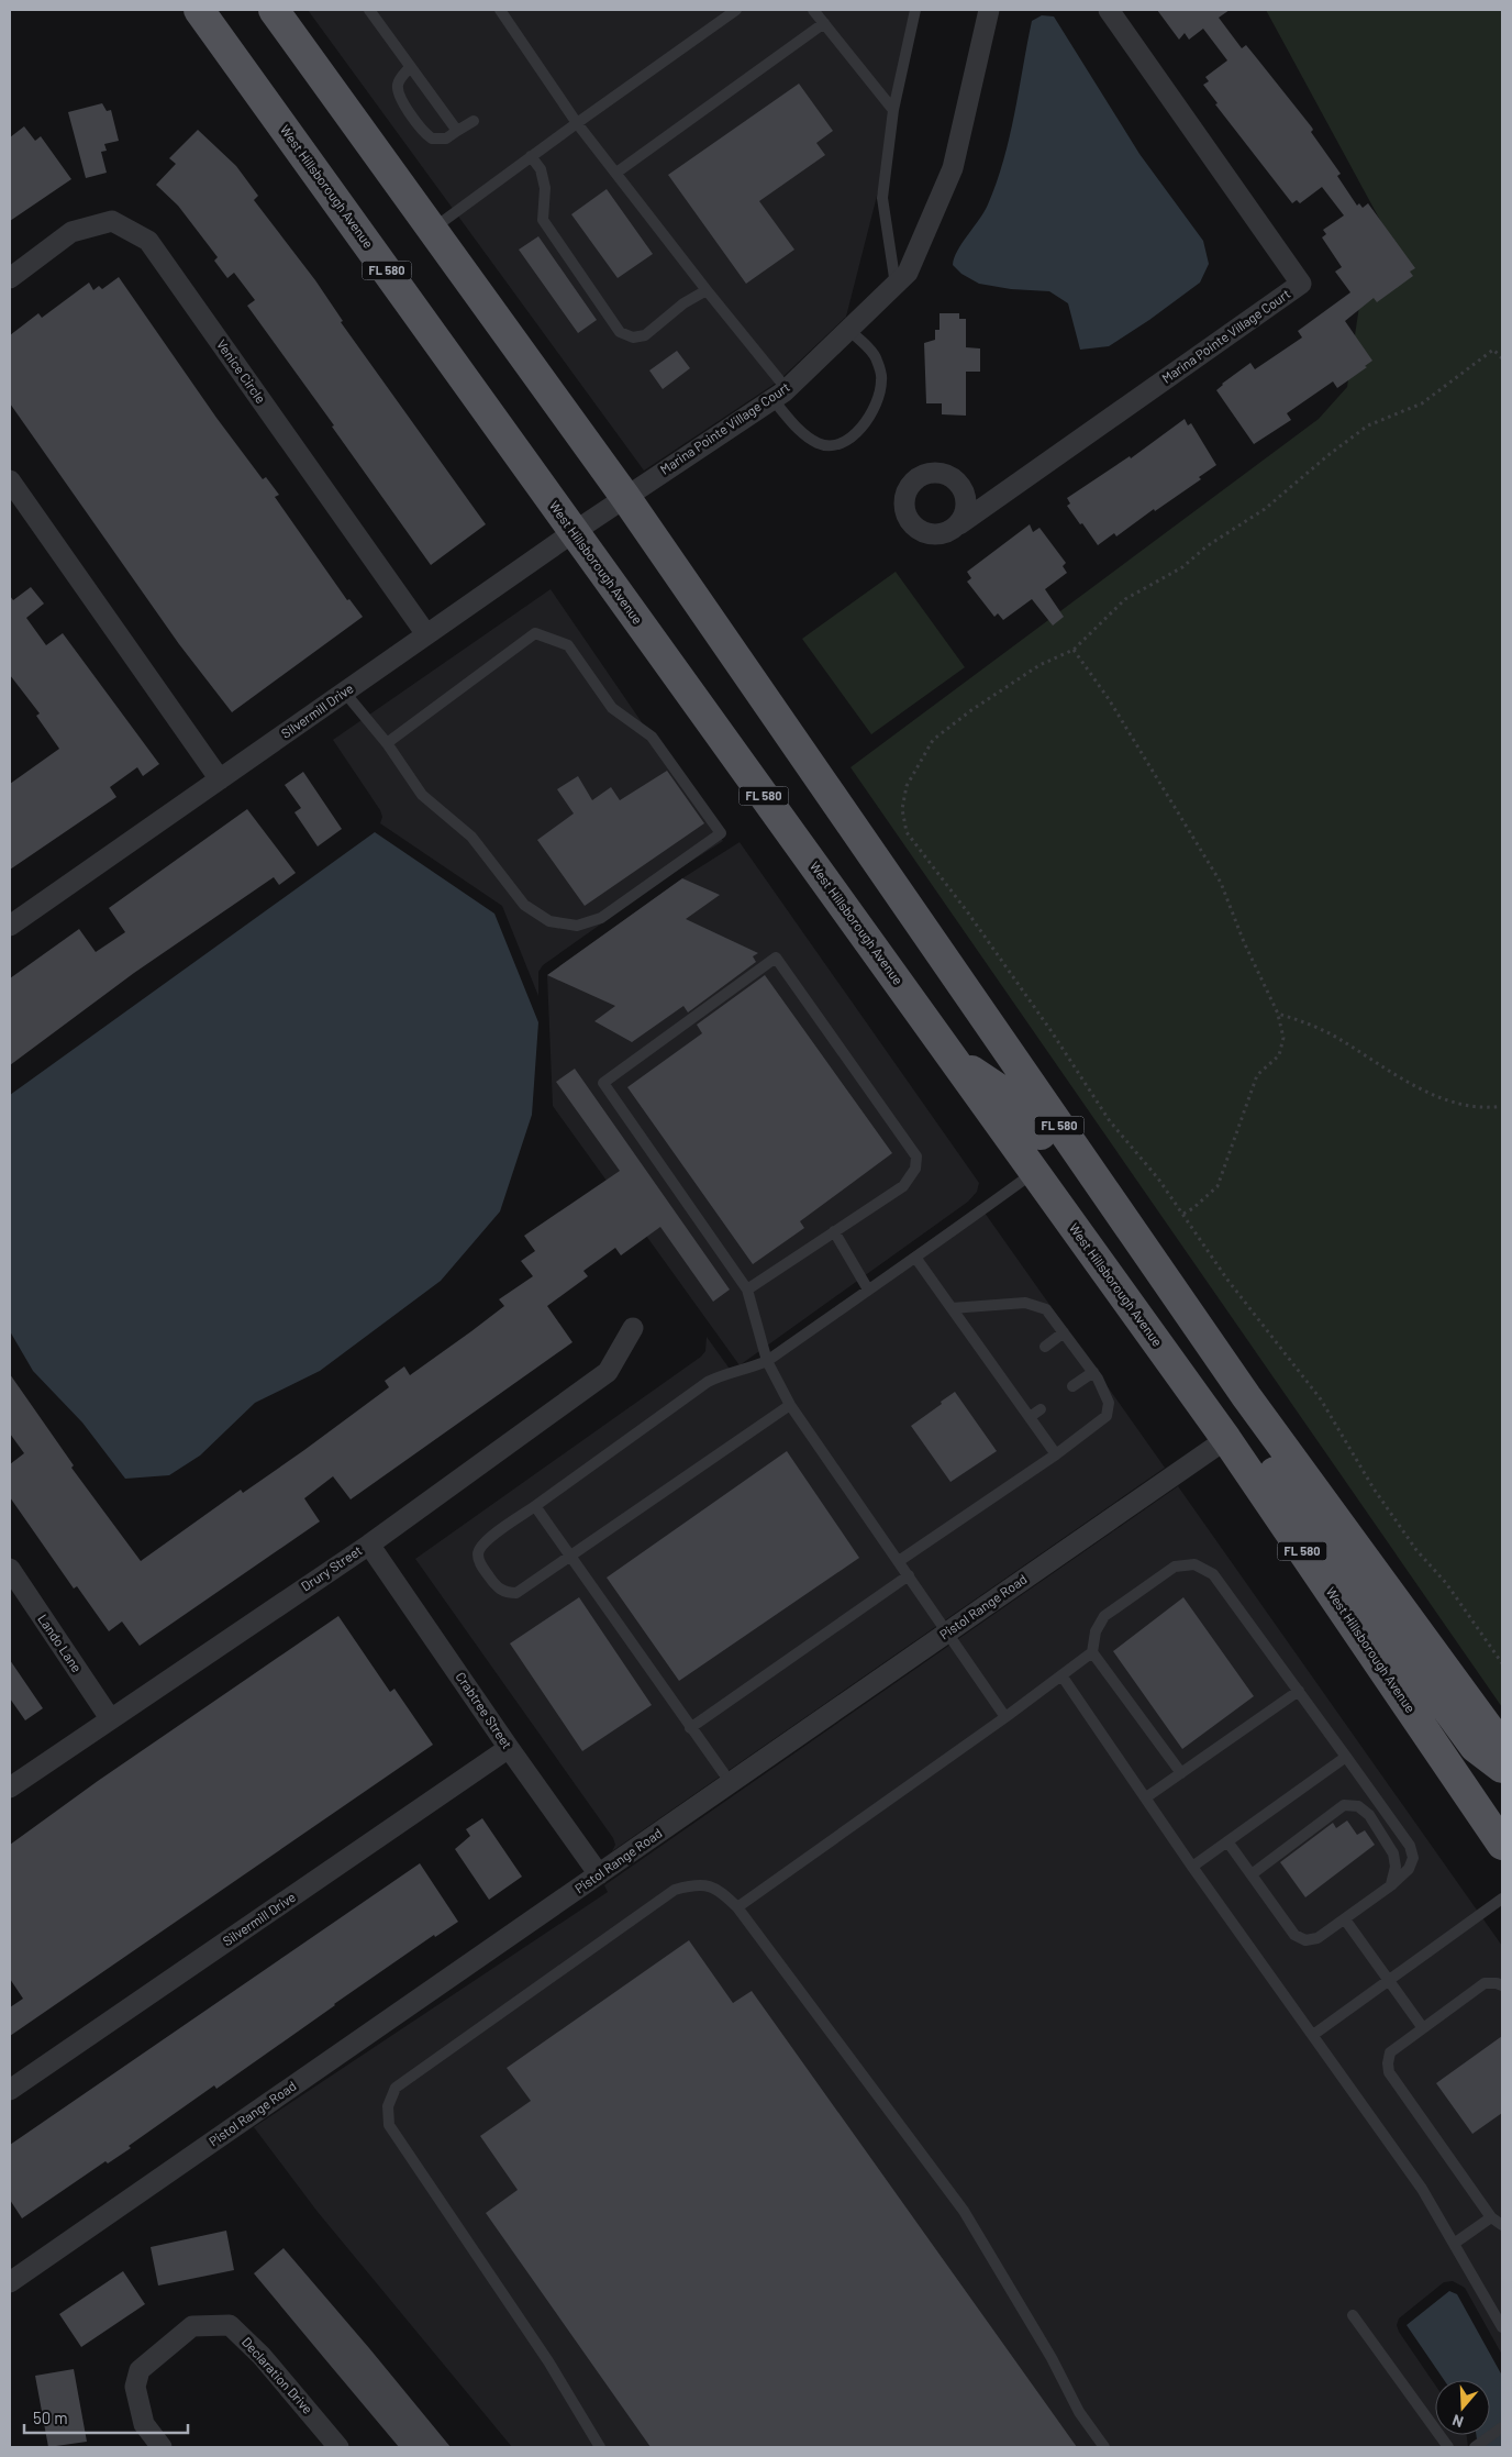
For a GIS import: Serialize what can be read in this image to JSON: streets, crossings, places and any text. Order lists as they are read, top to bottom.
{
  "streets": {
    "main road": ["West Hillsborough Avenue", "FL 580"],
    "street": [
      "Marina Pointe Village Court",
      "Venice Circle",
      "Silvermill Drive",
      "Drury Street",
      "Pistol Range Road",
      "Lando Lane",
      "Crabtree Street",
      "Declaration Drive"
    ]
  },
  "crossings": [
    ["West Hillsborough Avenue", "Silvermill Drive"],
    ["West Hillsborough Avenue", "Pistol Range Road"],
    ["FL 580", "Marina Pointe Village Court"],
    ["FL 580", "Silvermill Drive"],
    ["Marina Pointe Village Court", "Silvermill Drive"],
    ["Venice Circle", "Silvermill Drive"],
    ["Silvermill Drive", "Crabtree Street"],
    ["Drury Street", "Lando Lane"],
    ["Drury Street", "Crabtree Street"],
    ["Pistol Range Road", "Crabtree Street"]
  ],
  "scale_bar": "50 m",
  "north": "bottom"
}
